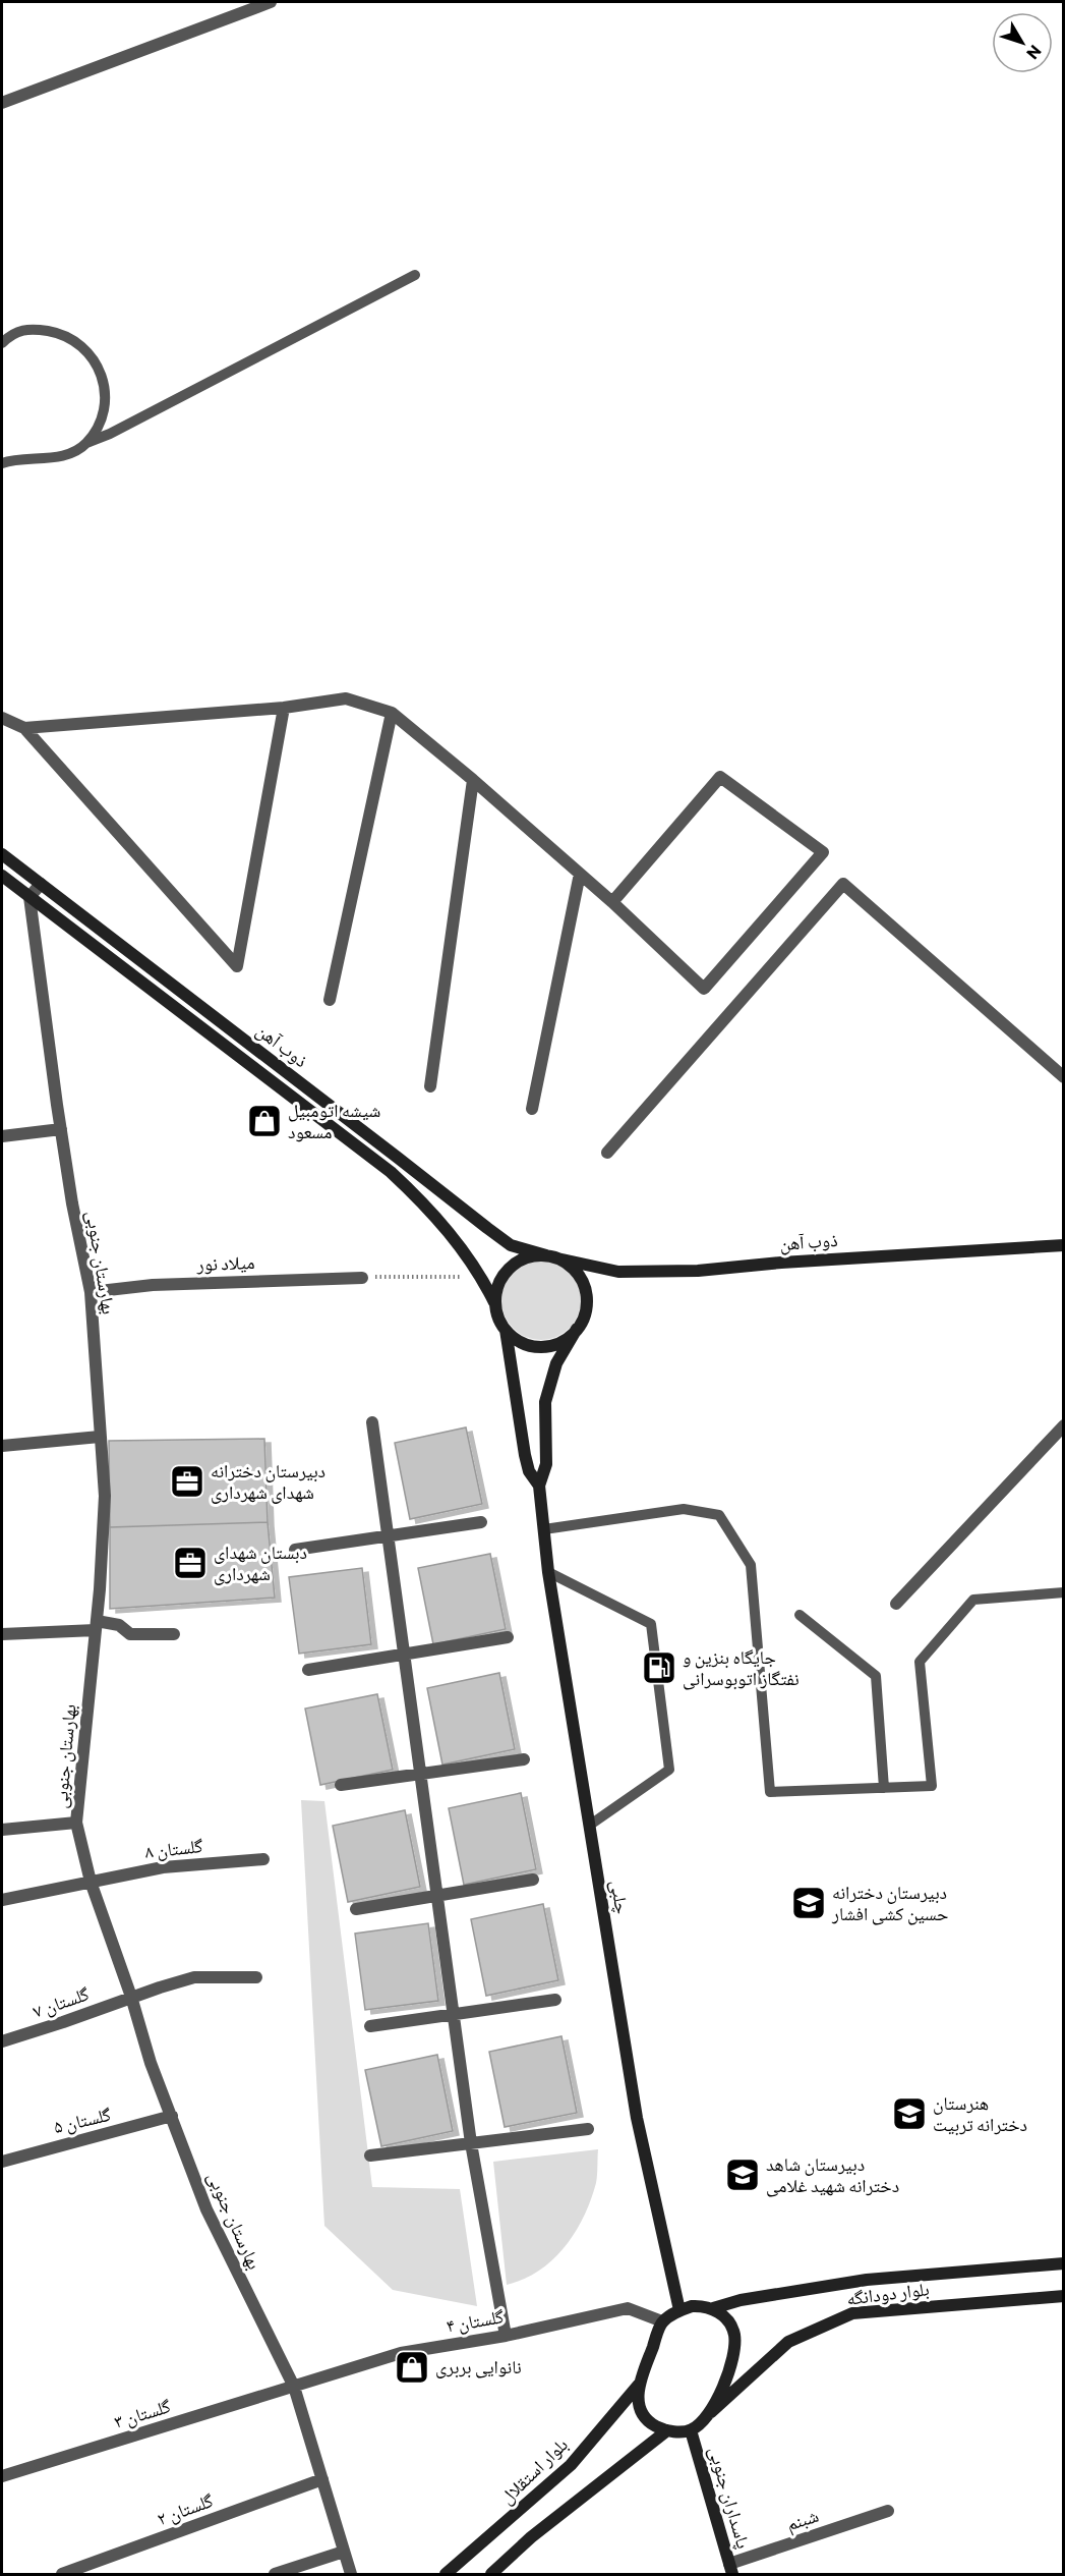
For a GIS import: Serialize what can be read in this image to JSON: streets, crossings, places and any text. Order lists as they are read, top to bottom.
{
  "streets": {
    "main road": [
      "ذوب آهن",
      "چلبی",
      "بلوار دودانگه",
      "بلوار استقلال",
      "پاسداران جنوبی"
    ],
    "street": [
      "بهارستان جنوبی",
      "میلاد نور",
      "گلستان ۸",
      "گلستان ۷",
      "گلستان ۵",
      "گلستان ۴",
      "گلستان ۳",
      "گلستان ۲",
      "شبنم"
    ]
  },
  "crossings": [
    ["ذوب آهن", "بهارستان جنوبی"],
    ["بهارستان جنوبی", "میلاد نور"],
    ["بهارستان جنوبی", "گلستان ۸"],
    ["بهارستان جنوبی", "گلستان ۷"],
    ["بهارستان جنوبی", "گلستان ۵"],
    ["بهارستان جنوبی", "گلستان ۴"],
    ["بهارستان جنوبی", "گلستان ۳"],
    ["بهارستان جنوبی", "گلستان ۲"],
    ["چلبی", "بلوار دودانگه"],
    ["چلبی", "گلستان ۴"],
    ["چلبی", "بلوار استقلال"],
    ["چلبی", "پاسداران جنوبی"],
    ["بلوار دودانگه", "گلستان ۴"],
    ["بلوار دودانگه", "بلوار استقلال"],
    ["بلوار دودانگه", "پاسداران جنوبی"],
    ["گلستان ۴", "گلستان ۳"],
    ["گلستان ۴", "بلوار استقلال"],
    ["گلستان ۴", "پاسداران جنوبی"],
    ["بلوار استقلال", "پاسداران جنوبی"],
    ["پاسداران جنوبی", "شبنم"]
  ],
  "places": {
    "shop": ["شیشه اتومبیل مسعود", "نانوایی بربری"],
    "office": ["دبیرستان دخترانه شهدای شهرداری", "دبستان شهدای شهرداری"],
    "fuel station": ["جایگاه بنزین و نفتگاز اتوبوسرانی"],
    "school or university": ["دبیرستان دخترانه حسین کشی افشار", "هنرستان دخترانه تربیت", "دبیرستان شاهد دخترانه شهید غلامی"]
  },
  "north": "bottom right"
}
